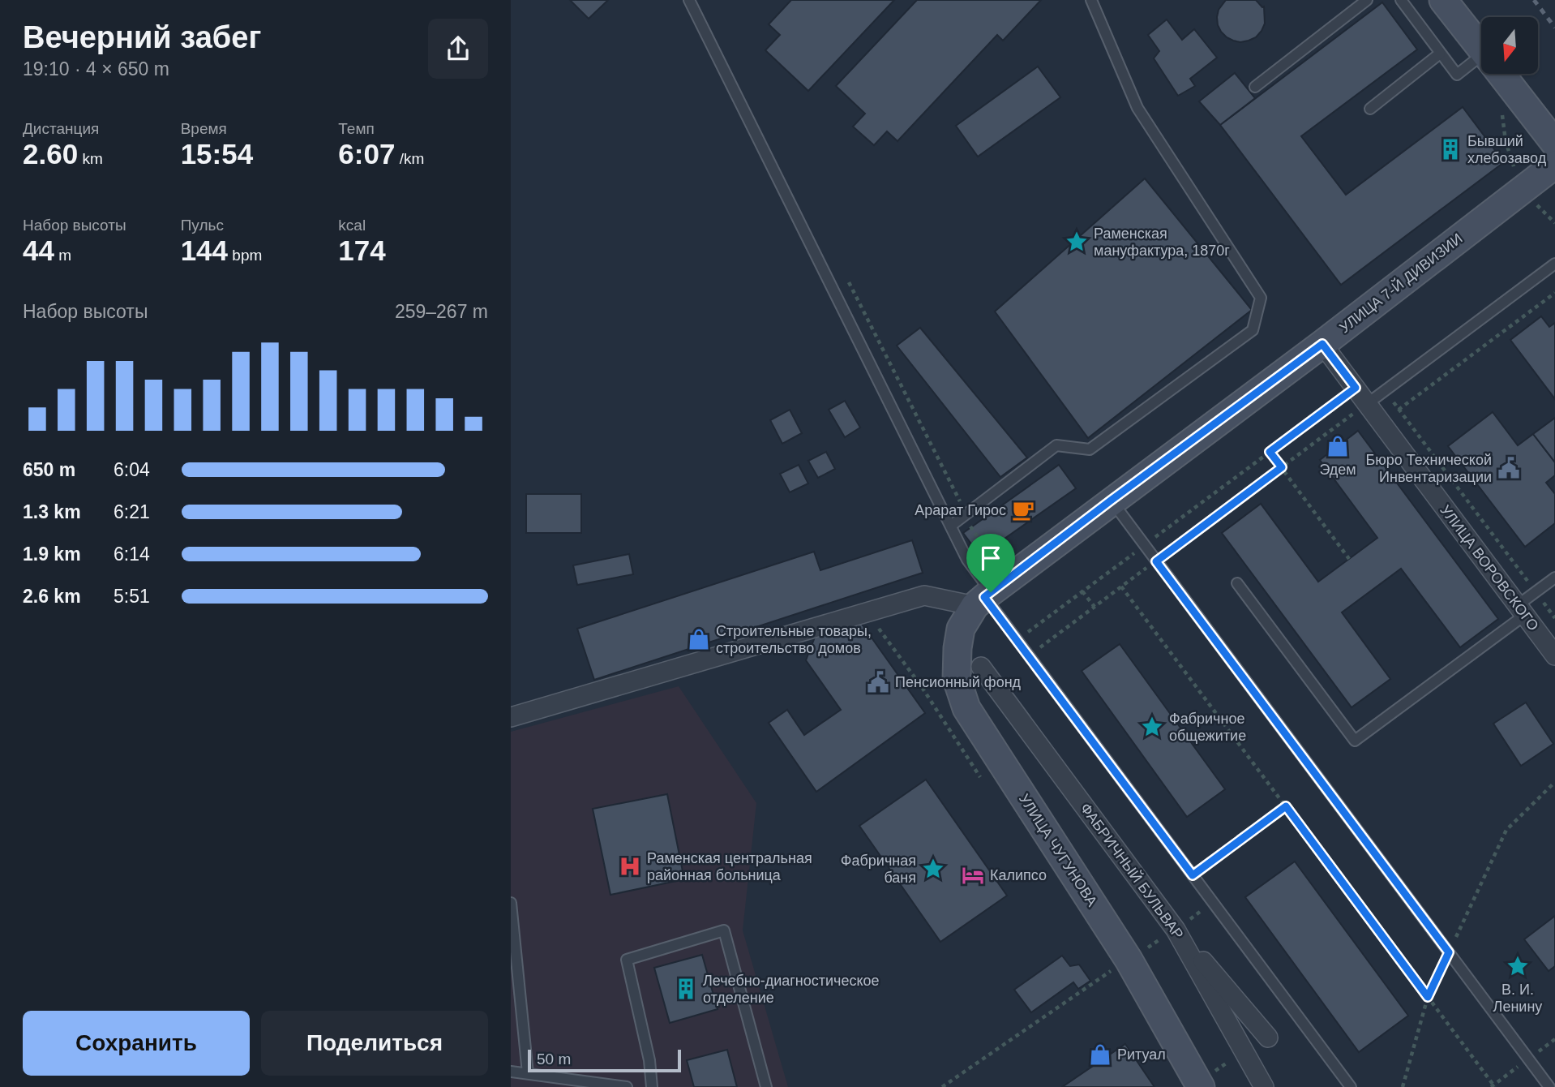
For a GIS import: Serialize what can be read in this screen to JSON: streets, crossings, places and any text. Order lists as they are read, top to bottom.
{
  "streets": {
    "main road": ["УЛИЦА 7-Й ДИВИЗИИ", "УЛИЦА ЧУГУНОВА"],
    "street": ["УЛИЦА ВОРОВСКОГО", "ФАБРИЧНЫЙ БУЛЬВАР"]
  },
  "crossings": [
    ["УЛИЦА 7-Й ДИВИЗИИ", "УЛИЦА ВОРОВСКОГО"],
    ["УЛИЦА 7-Й ДИВИЗИИ", "УЛИЦА ЧУГУНОВА"]
  ],
  "places": {
    "building": ["Бывший хлебозавод", "Лечебно-диагностическое отделение"],
    "place": [
      "Раменская мануфактура, 1870г",
      "Фабричное общежитие",
      "Фабричная баня",
      "В. И. Ленину"
    ],
    "shop": ["Эдем", "Строительные товары, строительство домов", "Ритуал"],
    "public building": ["Бюро Технической Инвентаризации", "Пенсионный фонд"],
    "cafe": ["Арарат Гирос"],
    "hospital": ["Раменская центральная районная больница"],
    "hotel": ["Калипсо"]
  },
  "scale_bar": "50 m",
  "north": "bottom",
  "page": {
    "heading": ["Вечерний забег", "19:10 · 4 × 650 m"],
    "stats": [
      ["Дистанция", "2.60 km"],
      ["Время", "15:54"],
      ["Темп", "6:07 /km"],
      ["Набор высоты", "44 m"],
      ["Пульс", "144 bpm"],
      ["kcal", "174"]
    ],
    "chart": ["Набор высоты", "259–267 m"],
    "list": [
      {
        "name": "650 m",
        "note": "6:04"
      },
      {
        "name": "1.3 km",
        "note": "6:21"
      },
      {
        "name": "1.9 km",
        "note": "6:14"
      },
      {
        "name": "2.6 km",
        "note": "5:51"
      }
    ],
    "buttons": ["Сохранить", "Поделиться"],
    "scale": "50 m"
  }
}
